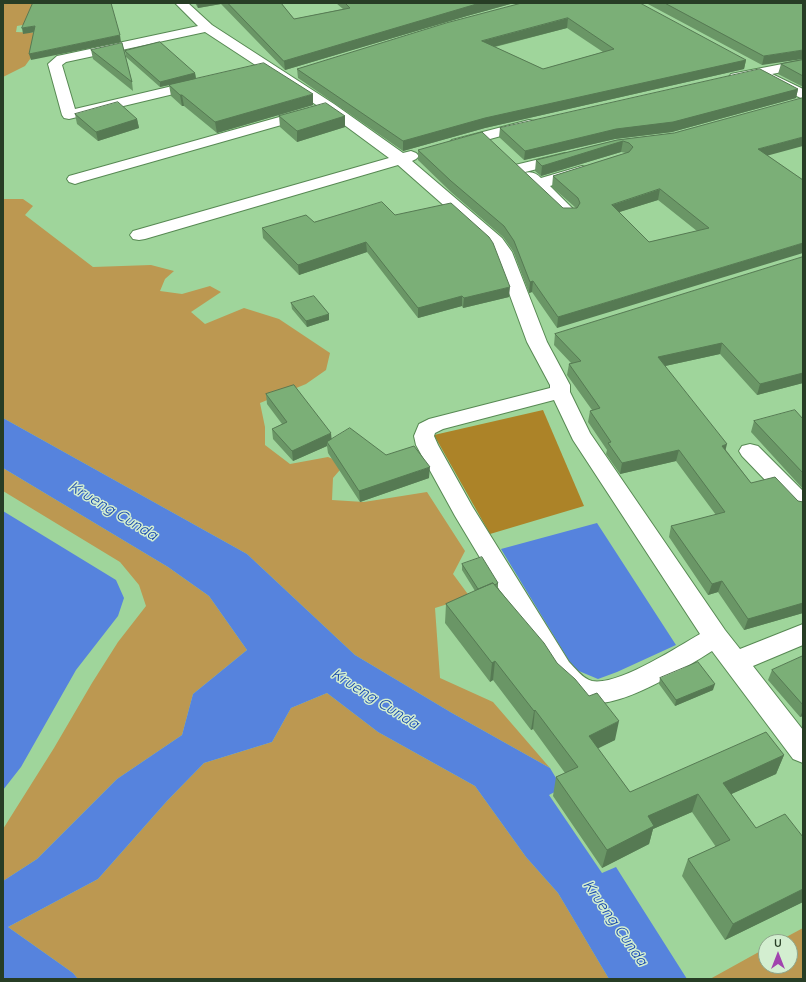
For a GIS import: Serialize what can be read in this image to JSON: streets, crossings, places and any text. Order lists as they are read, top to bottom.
{
  "water": ["Krueng Cunda"],
  "north": "top"
}
